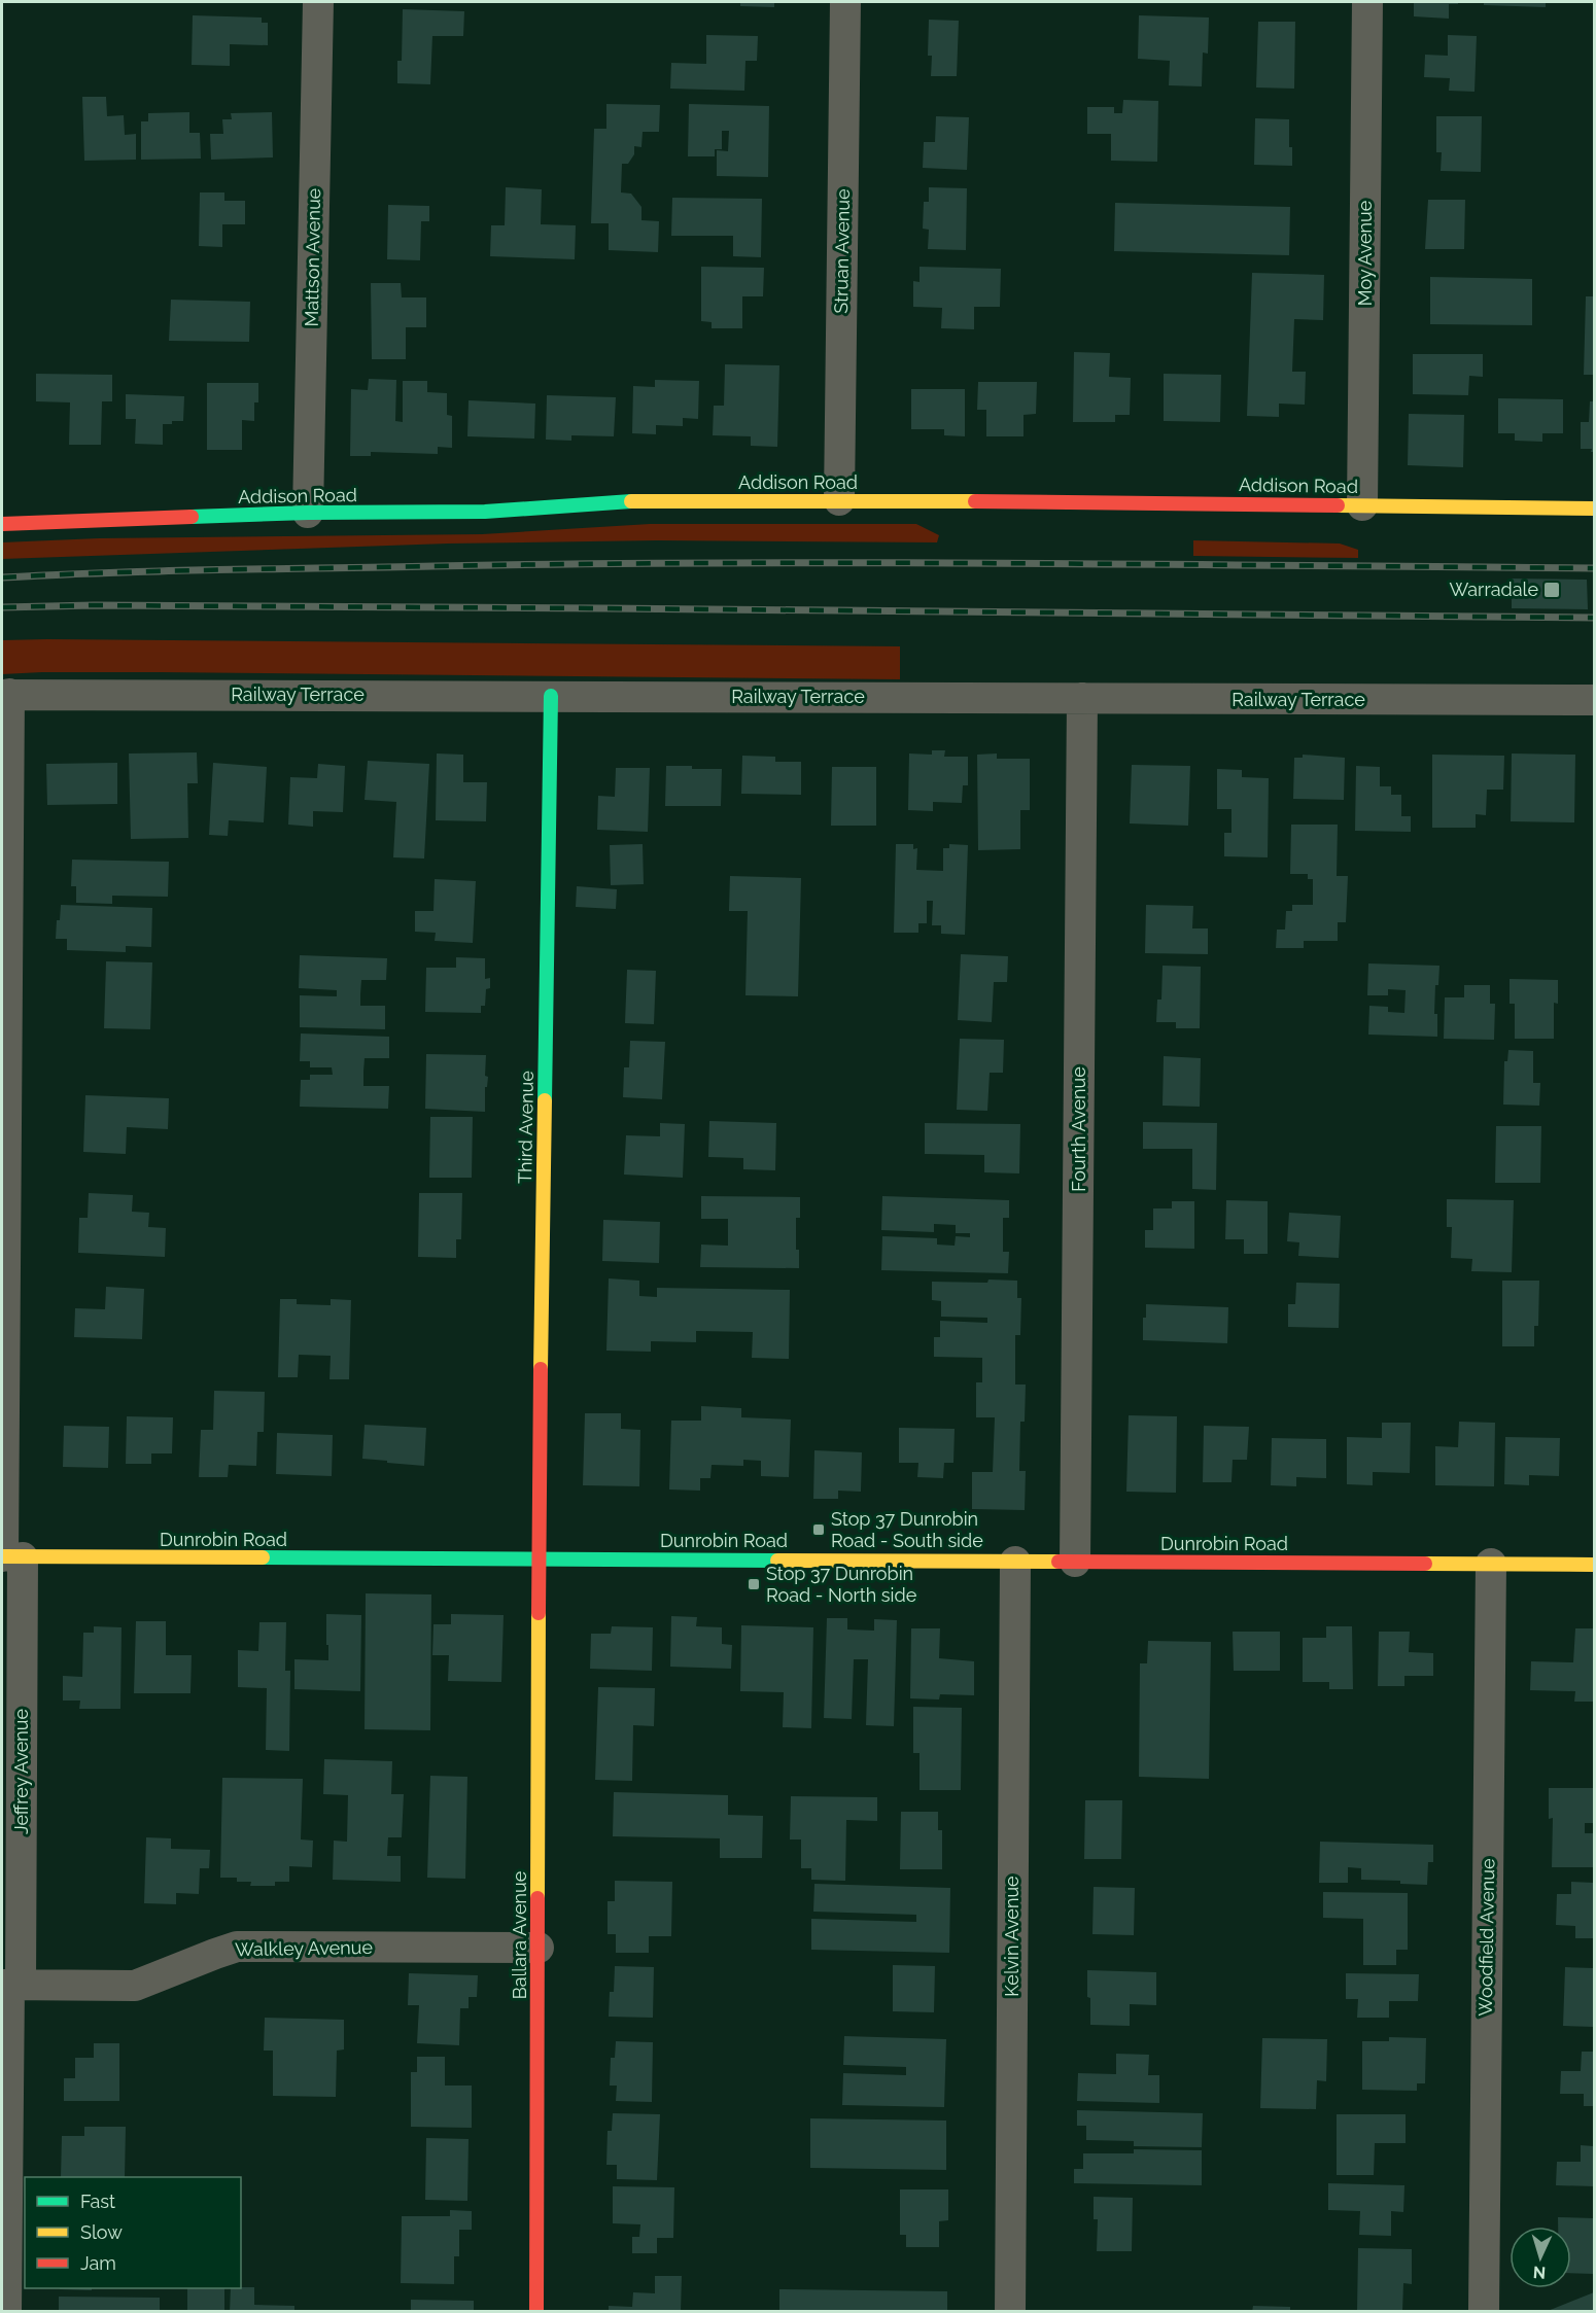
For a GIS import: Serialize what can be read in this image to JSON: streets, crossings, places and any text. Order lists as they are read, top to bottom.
{
  "streets": {
    "street": [
      "Struan Avenue",
      "Moy Avenue",
      "Mattson Avenue",
      "Addison Road",
      "Railway Terrace",
      "Third Avenue",
      "Fourth Avenue",
      "Dunrobin Road",
      "Jeffrey Avenue",
      "Ballara Avenue",
      "Kelvin Avenue",
      "Woodfield Avenue",
      "Walkley Avenue"
    ]
  },
  "crossings": [
    ["Struan Avenue", "Addison Road"],
    ["Moy Avenue", "Addison Road"],
    ["Mattson Avenue", "Addison Road"],
    ["Railway Terrace", "Third Avenue"],
    ["Railway Terrace", "Fourth Avenue"],
    ["Railway Terrace", "Jeffrey Avenue"],
    ["Third Avenue", "Dunrobin Road"],
    ["Third Avenue", "Ballara Avenue"],
    ["Fourth Avenue", "Dunrobin Road"],
    ["Dunrobin Road", "Jeffrey Avenue"],
    ["Dunrobin Road", "Ballara Avenue"],
    ["Dunrobin Road", "Kelvin Avenue"],
    ["Dunrobin Road", "Woodfield Avenue"],
    ["Jeffrey Avenue", "Walkley Avenue"],
    ["Ballara Avenue", "Walkley Avenue"]
  ],
  "places": {
    "transit": ["Warradale", "Stop 37 Dunrobin Road - South side", "Stop 37 Dunrobin Road - North side"]
  },
  "legend": ["Fast", "Slow", "Jam"],
  "north": "bottom"
}
